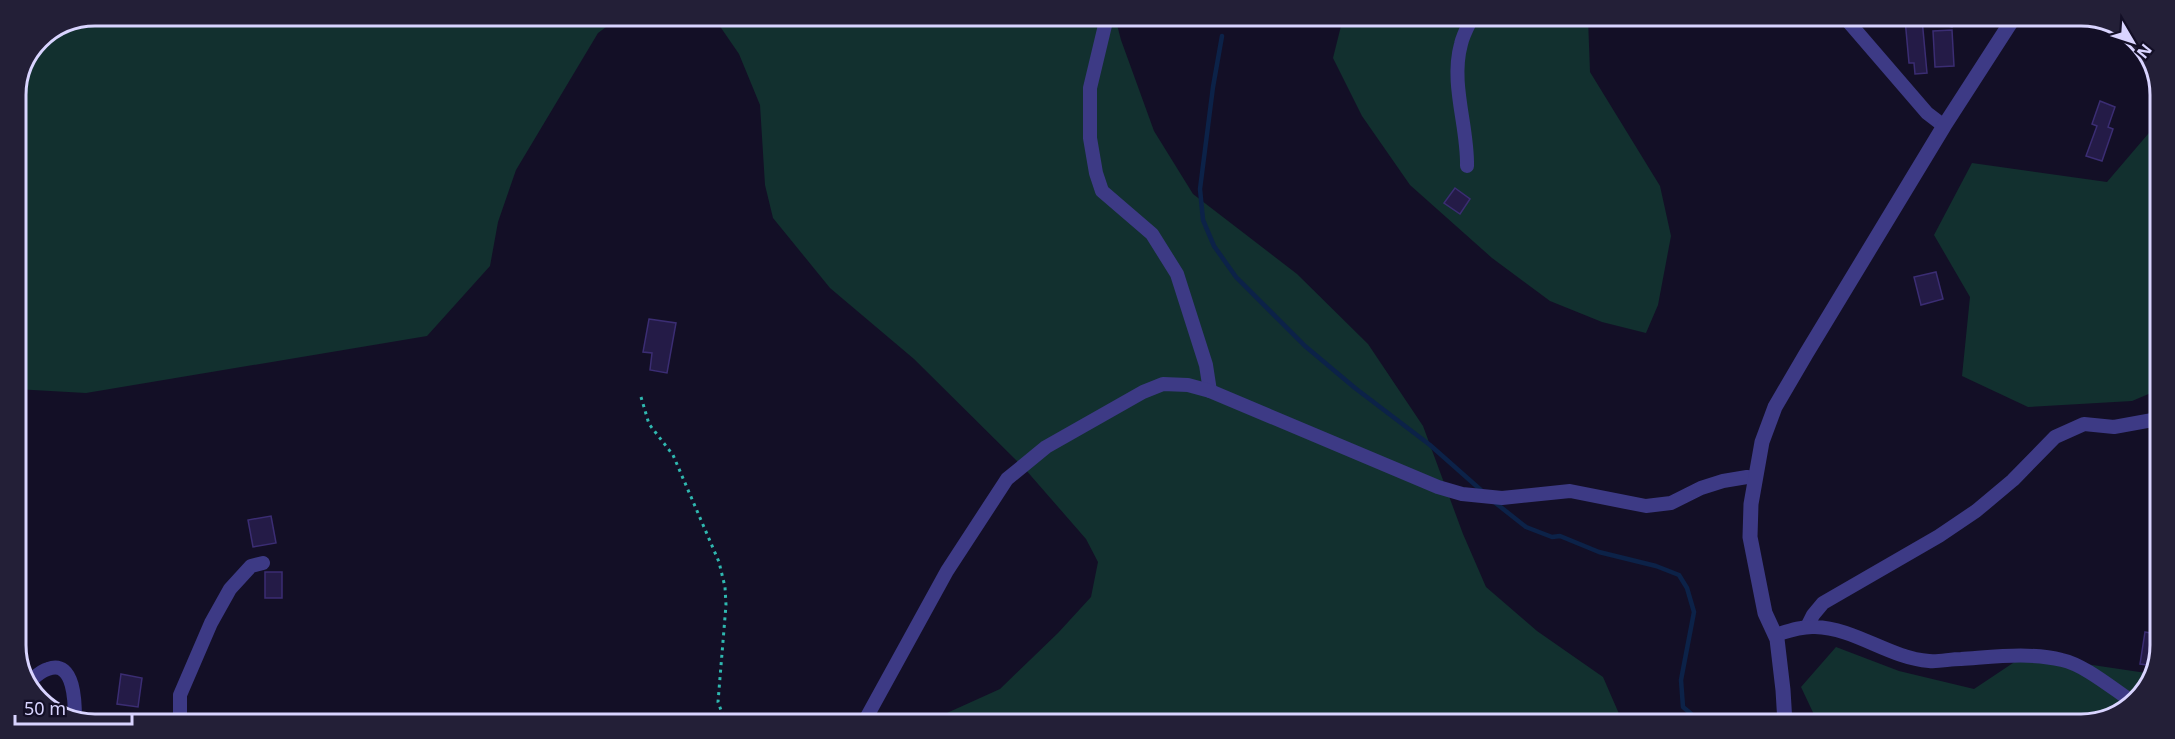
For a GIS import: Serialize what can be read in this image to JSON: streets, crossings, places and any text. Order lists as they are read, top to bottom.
{
  "scale_bar": "50 m",
  "north": "bottom right"
}
